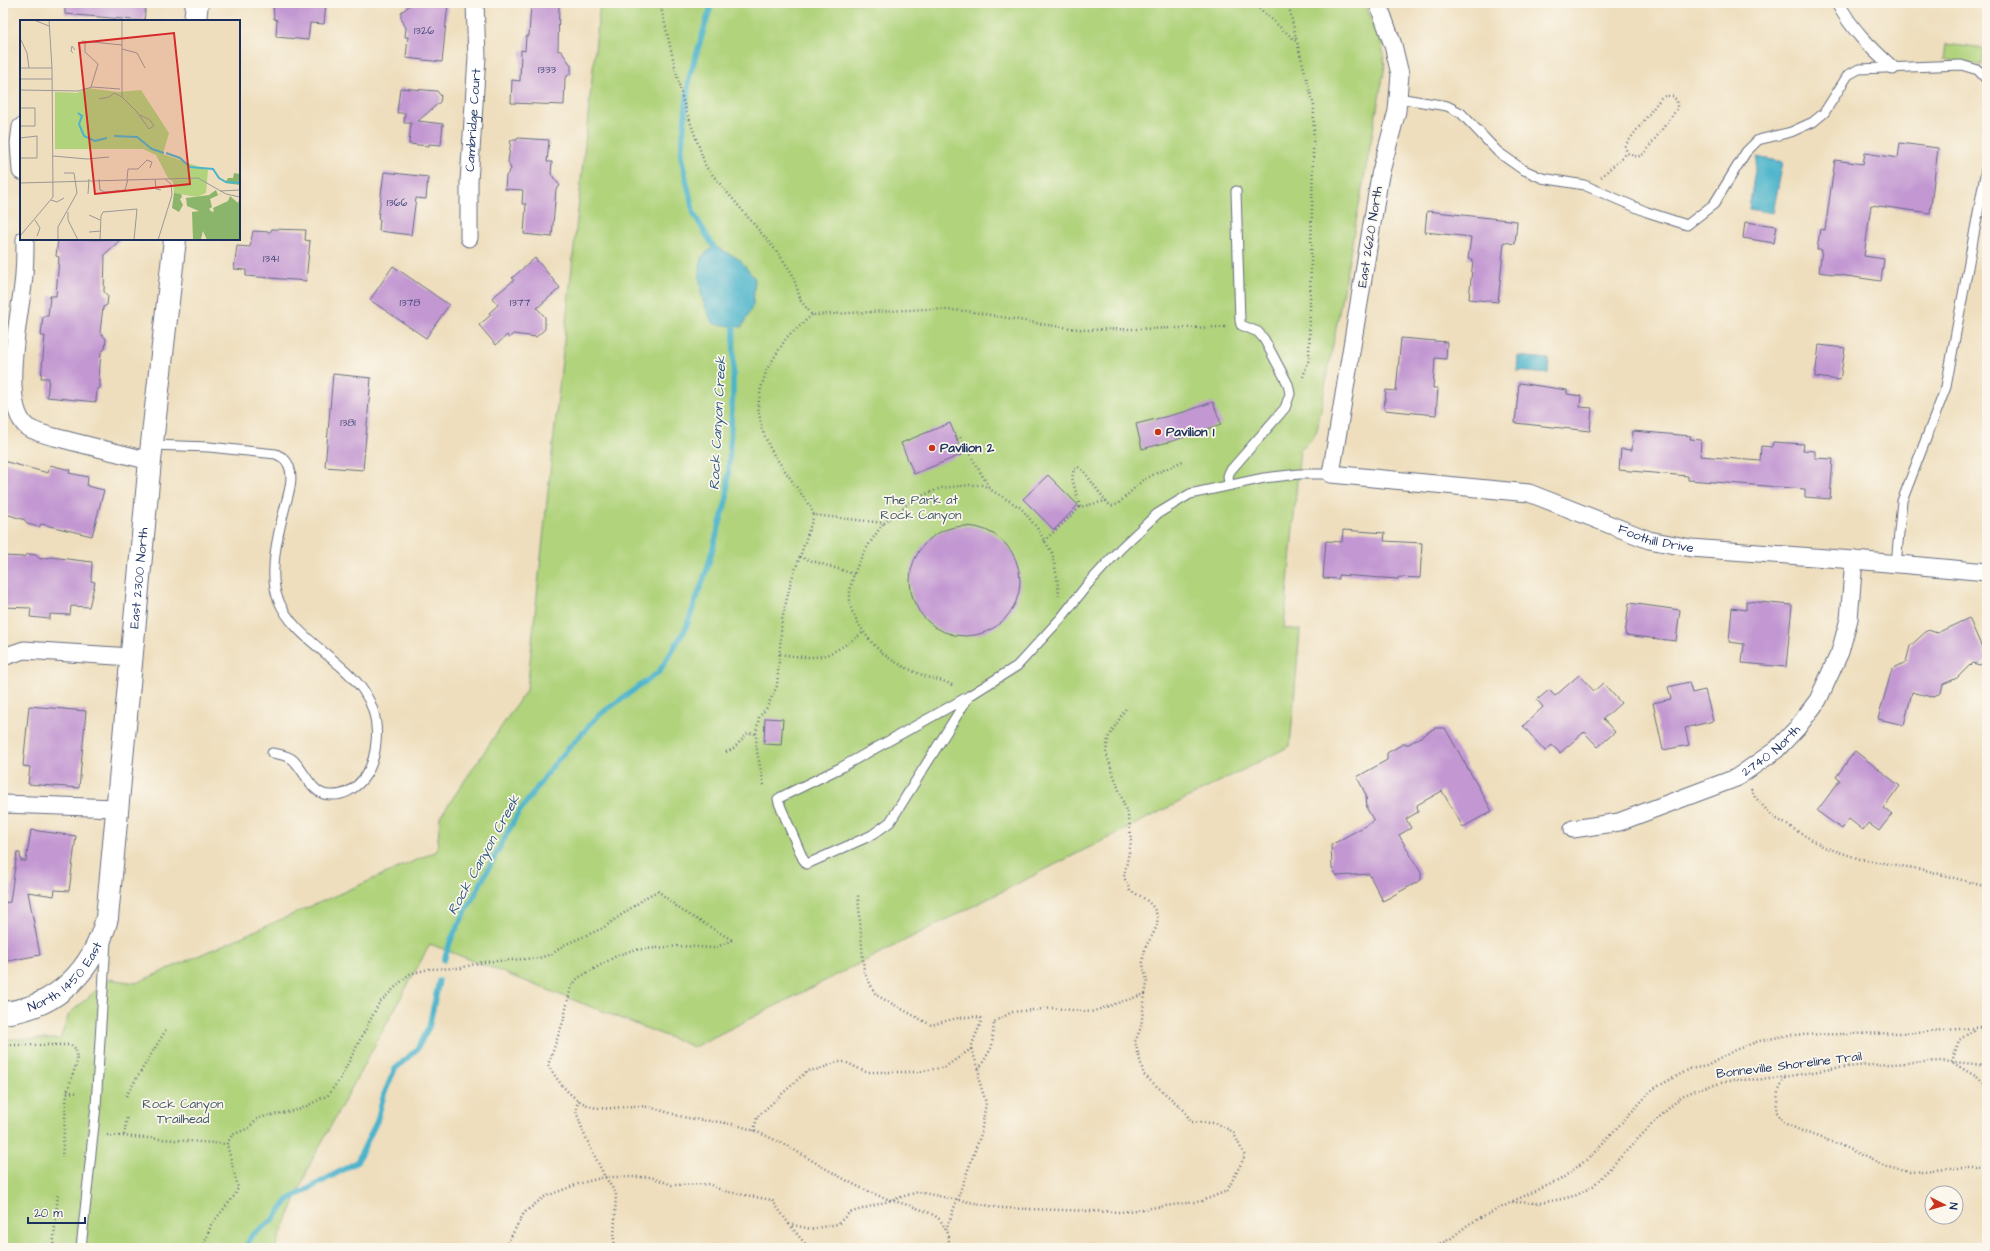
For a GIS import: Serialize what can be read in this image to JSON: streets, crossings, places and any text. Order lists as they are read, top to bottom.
{
  "streets": {
    "street": [
      "Cambridge Court",
      "East 2620 North",
      "Foothill Drive",
      "East 2300 North",
      "2740 North",
      "North 1450 East"
    ],
    "path": ["Bonneville Shoreline Trail"]
  },
  "crossings": [
    ["East 2620 North", "Foothill Drive"],
    ["Foothill Drive", "2740 North"],
    ["East 2300 North", "North 1450 East"]
  ],
  "water": ["Rock Canyon Creek"],
  "parks": ["The Park at Rock Canyon", "Rock Canyon Trailhead"],
  "places": ["Pavilion 1", "Pavilion 2"],
  "house_numbers": [
    "1326",
    "1333",
    "1366",
    "1341",
    "1378",
    "1377",
    "1381"
  ],
  "scale_bar": "20 m",
  "north": "right"
}
